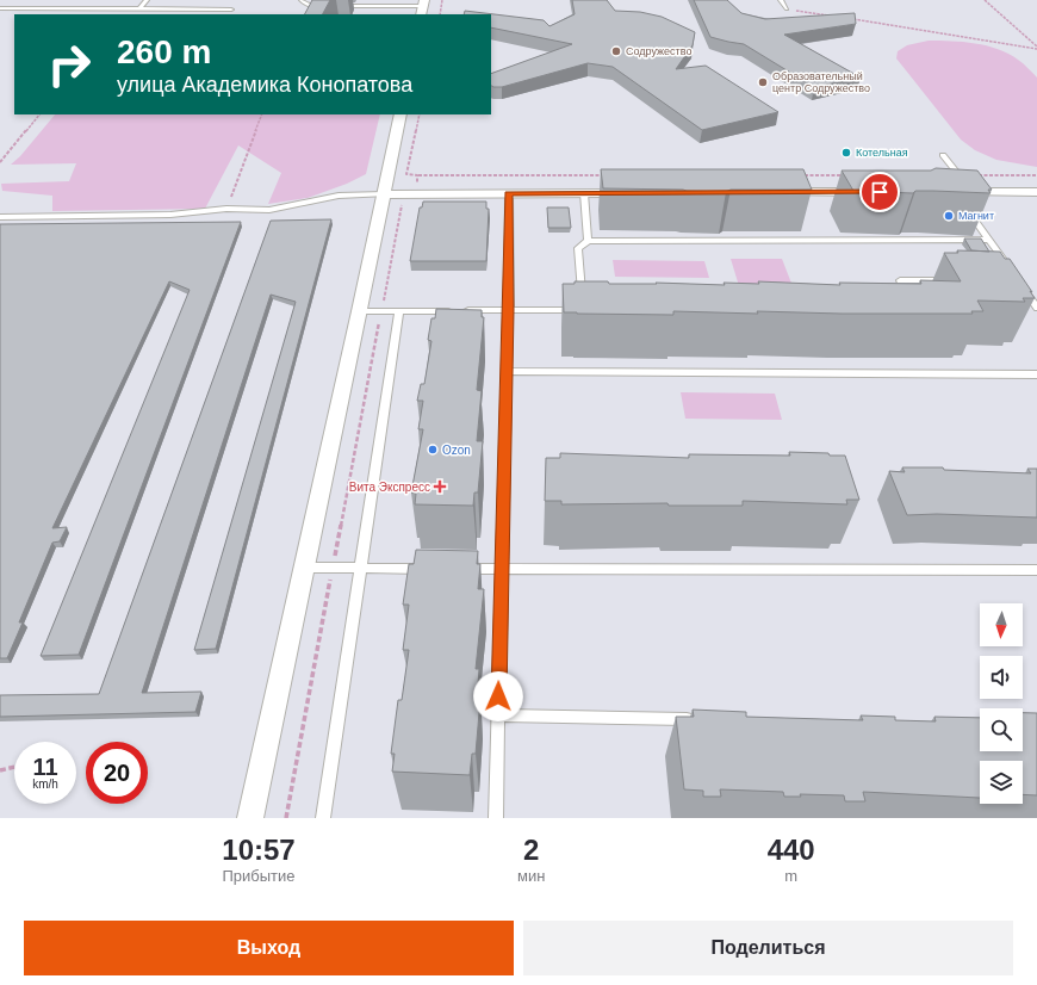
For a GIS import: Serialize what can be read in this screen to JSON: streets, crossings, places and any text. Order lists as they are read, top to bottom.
{
  "places": {
    "other": [
      "Содружество",
      "Образовательный центр Содружество",
      "Котельная",
      "Магнит",
      "Ozon"
    ],
    "health": ["Вита Экспресс"]
  },
  "north": "bottom",
  "page": {
    "turn": ["260 m", "улица Академика Конопатова"],
    "speed": "11 km/h",
    "limit": "20",
    "eta": [
      "10:57",
      "Прибытие",
      "2",
      "мин",
      "440",
      "m"
    ],
    "buttons": ["Выход", "Поделиться"]
  }
}
